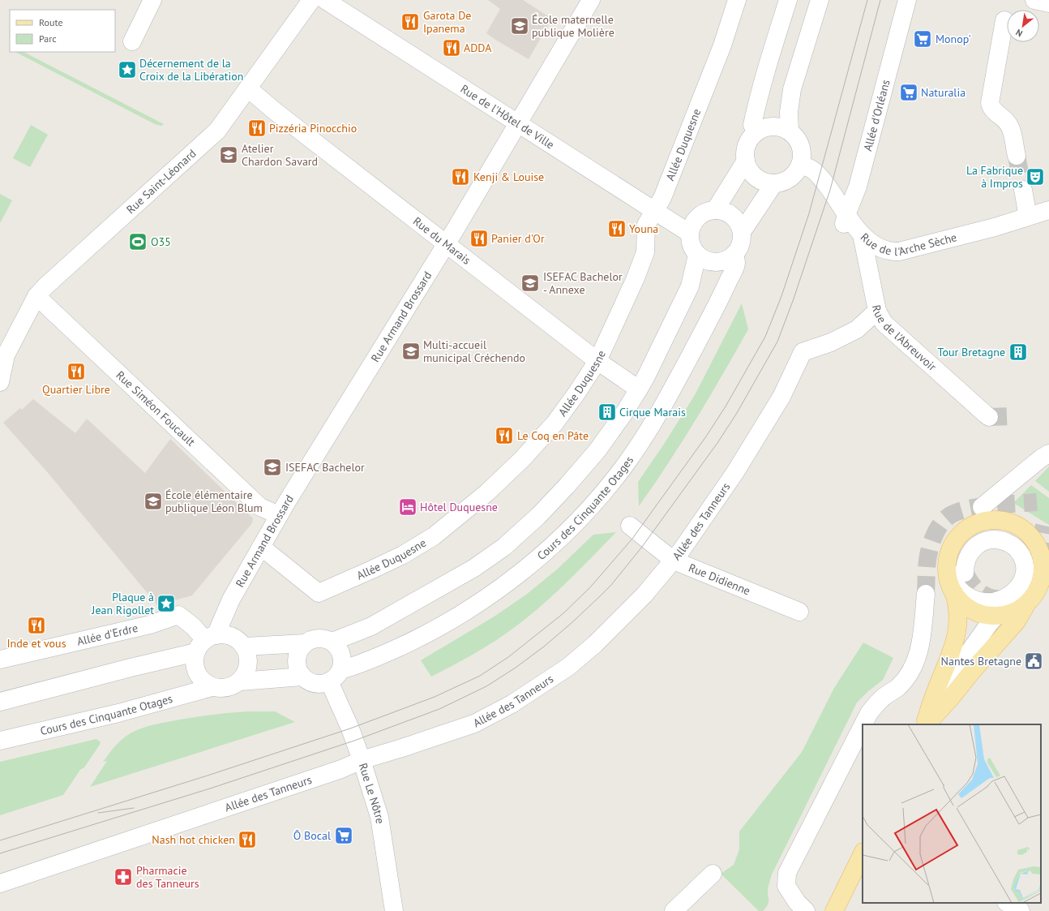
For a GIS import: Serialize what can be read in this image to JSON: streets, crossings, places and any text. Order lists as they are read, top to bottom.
{
  "streets": {
    "street": [
      "Allée d'Orléans",
      "Rue de l'Hôtel de Ville",
      "Allée Duquesne",
      "Rue Saint-Léonard",
      "Rue de l'Arche Sèche",
      "Rue du Marais",
      "Rue Armand Brossard",
      "Rue de l'Abreuvoir",
      "Rue Siméon Foucault",
      "Cours des Cinquante Otages",
      "Allée des Tanneurs",
      "Rue Didienne",
      "Allée d'Erdre",
      "Rue Le Nôtre"
    ]
  },
  "crossings": [
    ["Allée d'Orléans", "Rue de l'Arche Sèche"],
    ["Rue de l'Hôtel de Ville", "Allée Duquesne"],
    ["Rue de l'Hôtel de Ville", "Rue Armand Brossard"],
    ["Rue de l'Hôtel de Ville", "Cours des Cinquante Otages"],
    ["Allée Duquesne", "Rue du Marais"],
    ["Allée Duquesne", "Rue Armand Brossard"],
    ["Rue Saint-Léonard", "Rue du Marais"],
    ["Rue Saint-Léonard", "Rue Siméon Foucault"],
    ["Rue de l'Arche Sèche", "Rue de l'Abreuvoir"],
    ["Rue du Marais", "Rue Armand Brossard"],
    ["Rue Armand Brossard", "Rue Siméon Foucault"],
    ["Rue Armand Brossard", "Cours des Cinquante Otages"],
    ["Rue Armand Brossard", "Allée d'Erdre"],
    ["Rue de l'Abreuvoir", "Allée des Tanneurs"],
    ["Cours des Cinquante Otages", "Allée d'Erdre"],
    ["Cours des Cinquante Otages", "Rue Le Nôtre"],
    ["Allée des Tanneurs", "Rue Didienne"],
    ["Allée des Tanneurs", "Rue Le Nôtre"]
  ],
  "places": {
    "restaurant": [
      "Garota De Ipanema",
      "ADDA",
      "Pizzéria Pinocchio",
      "Kenji & Louise",
      "Youna",
      "Panier d'Or",
      "Quartier Libre",
      "Le Coq en Pâte",
      "Inde et vous",
      "Nash hot chicken"
    ],
    "school or university": [
      "École maternelle publique Molière",
      "Atelier Chardon Savard",
      "ISEFAC Bachelor - Annexe",
      "Multi-accueil municipal Créchendo",
      "ISEFAC Bachelor",
      "École élémentaire publique Léon Blum"
    ],
    "supermarket": ["Monop'", "Naturalia", "Ô Bocal"],
    "place": ["Décernement de la Croix de la Libération", "Plaque à Jean Rigollet"],
    "theatre": ["La Fabrique à Impros"],
    "sports": ["O35"],
    "building": ["Tour Bretagne", "Cirque Marais"],
    "hotel": ["Hôtel Duquesne"],
    "public building": ["Nantes Bretagne"],
    "pharmacy": ["Pharmacie des Tanneurs"]
  },
  "legend": ["Route", "Parc"],
  "north": "bottom left"
}
